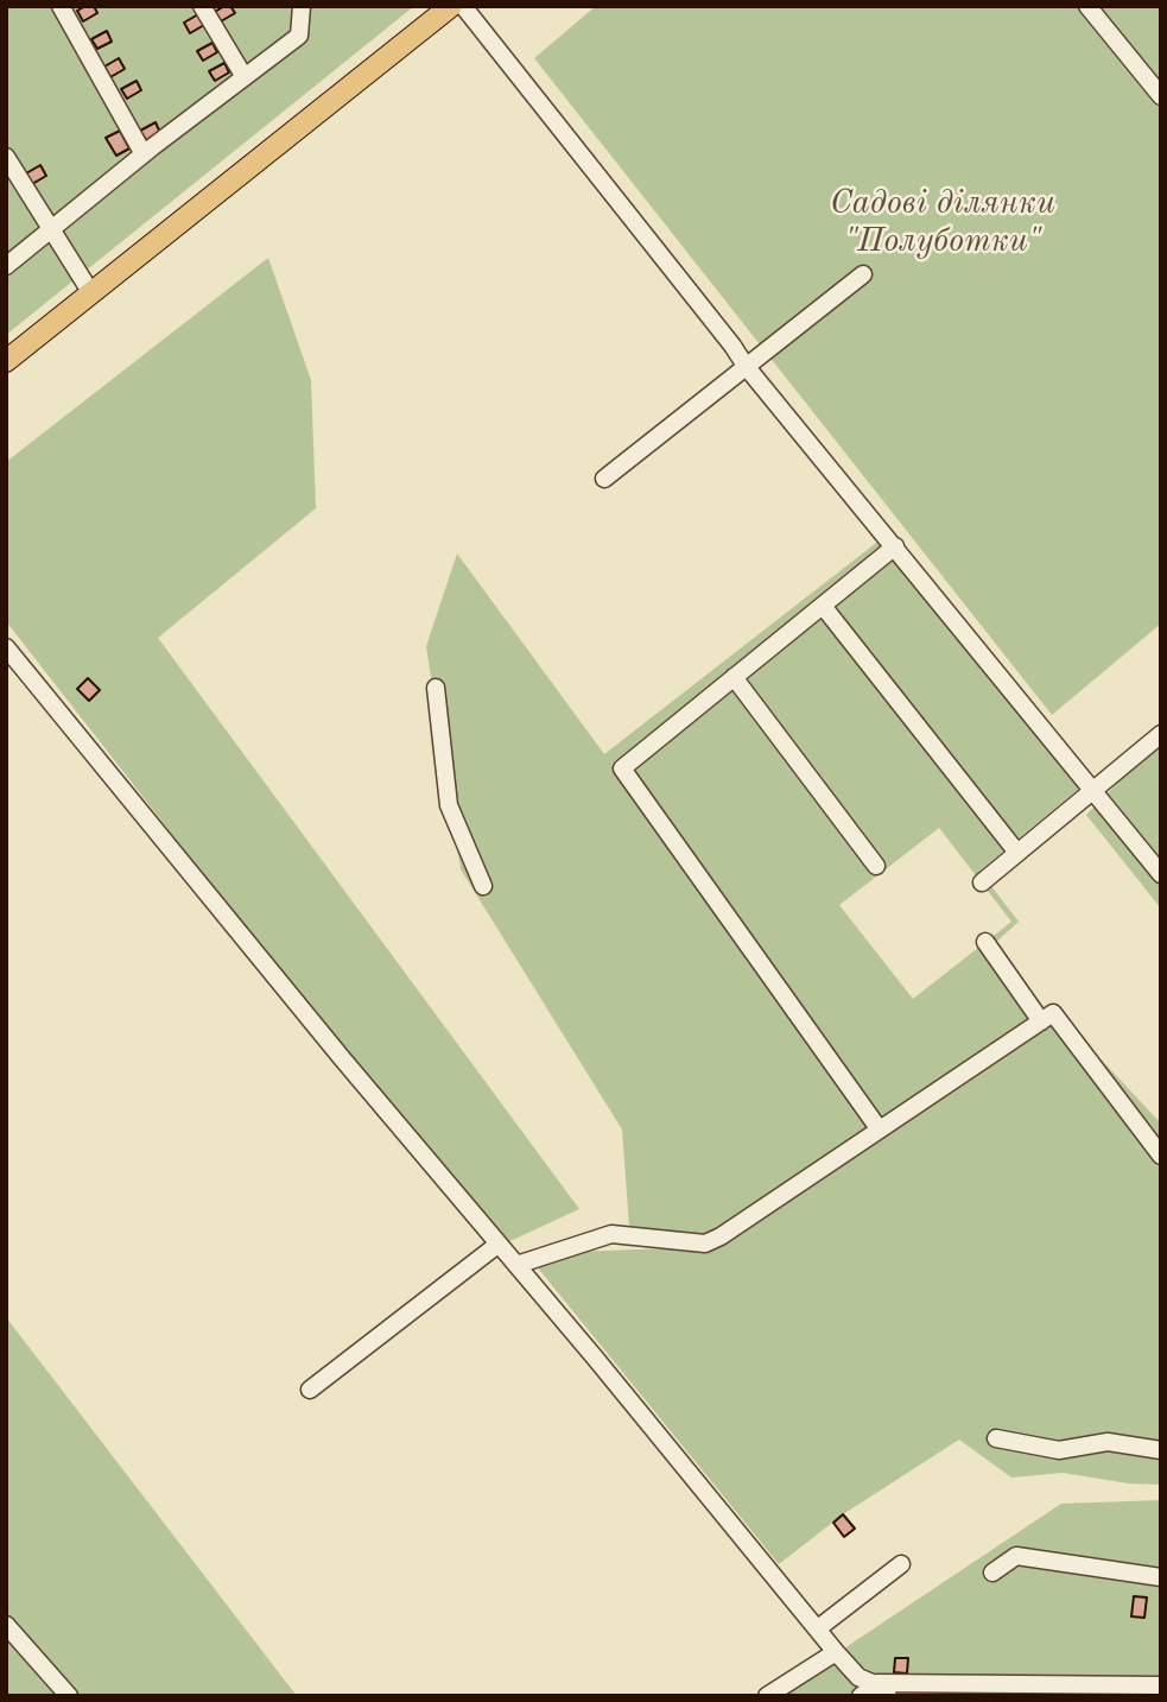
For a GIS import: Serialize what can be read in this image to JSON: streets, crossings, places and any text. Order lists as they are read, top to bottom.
{
  "parks": ["Садові ділянки \"Полуботки\""]
}
